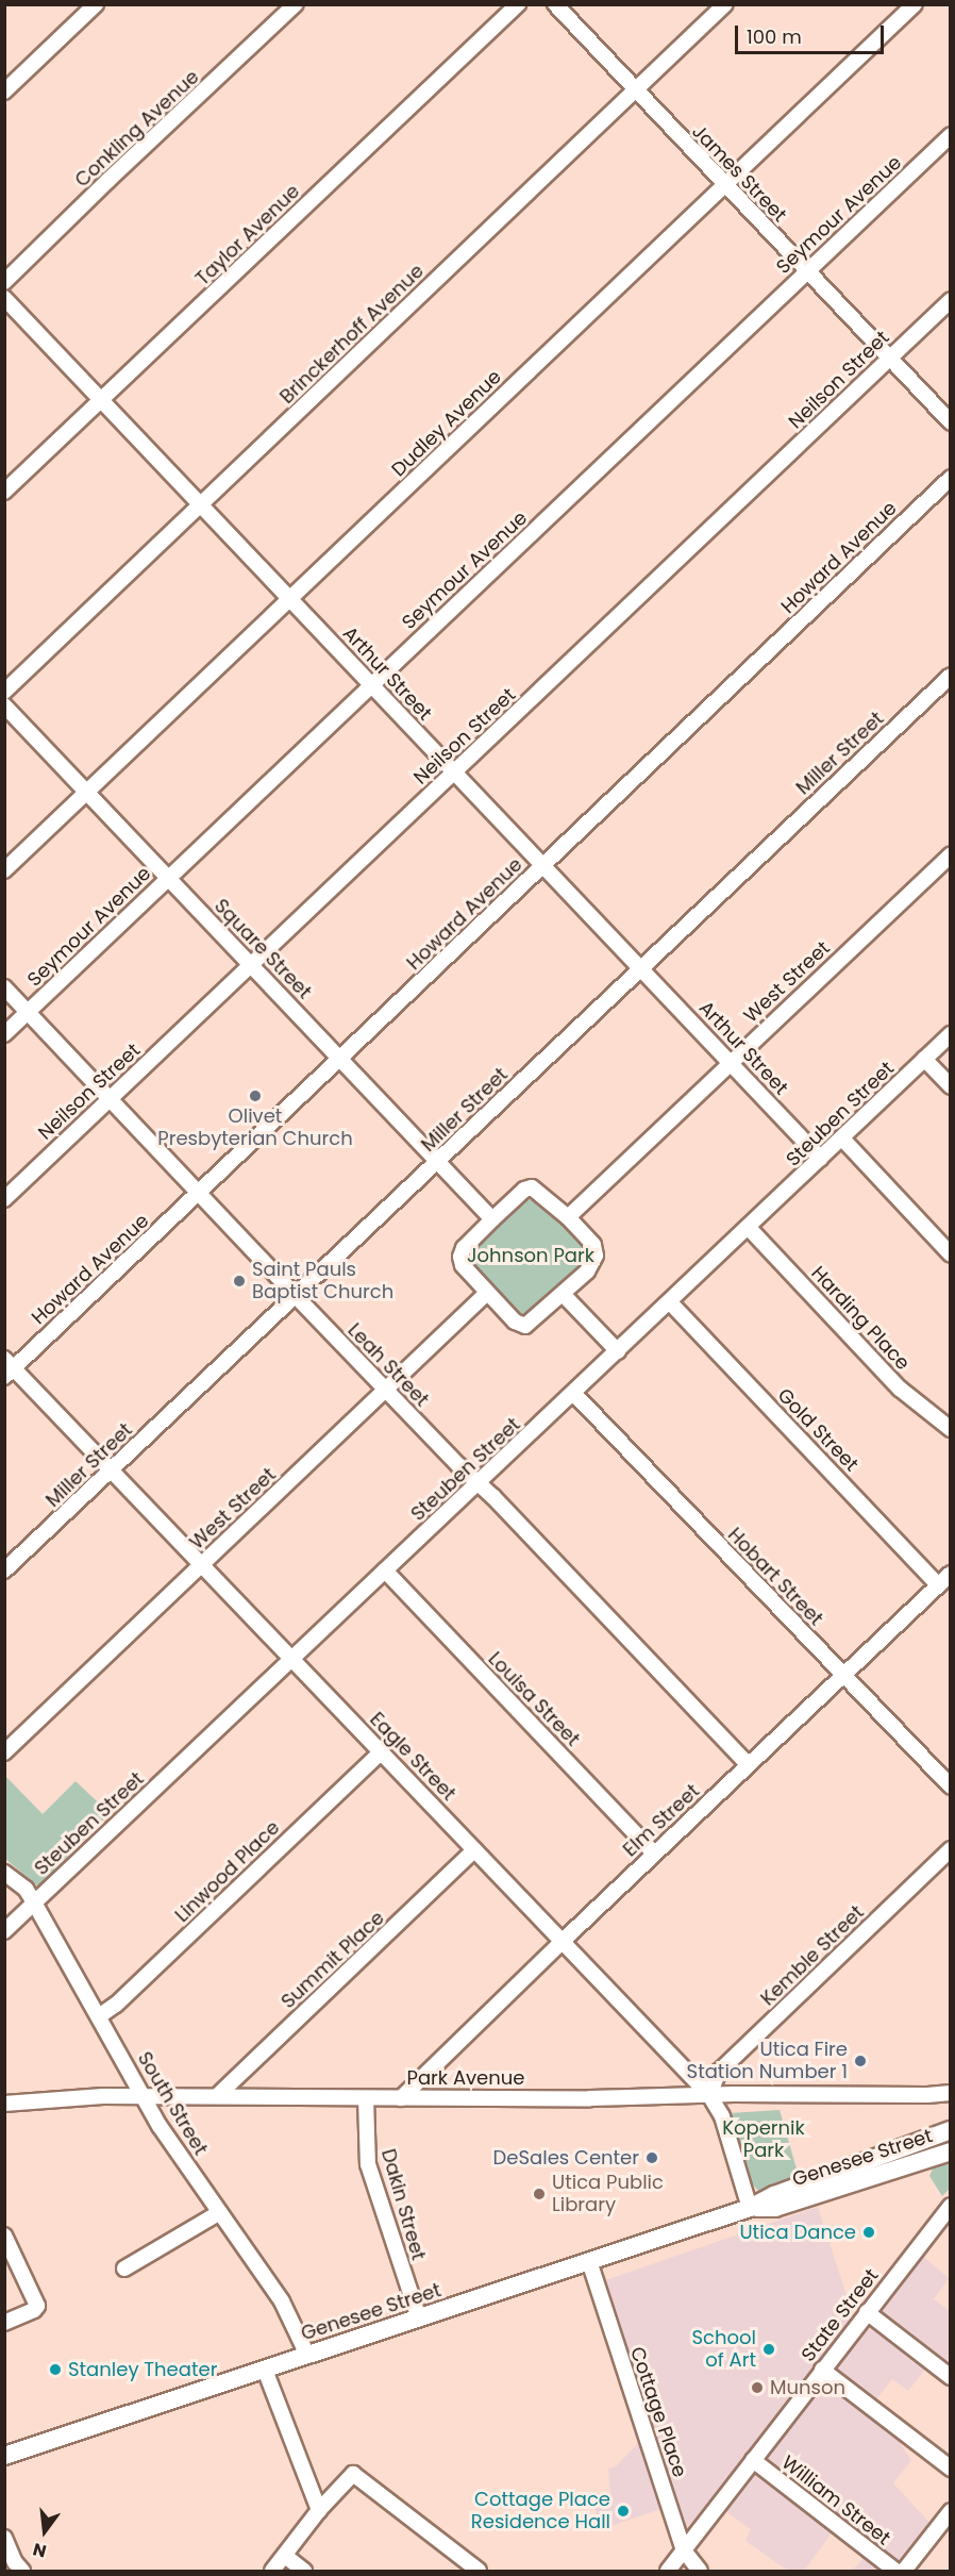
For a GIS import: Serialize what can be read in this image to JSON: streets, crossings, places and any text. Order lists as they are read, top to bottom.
{
  "streets": {
    "main road": ["Genesee Street"],
    "street": [
      "Conkling Avenue",
      "James Street",
      "Seymour Avenue",
      "Taylor Avenue",
      "Brinckerhoff Avenue",
      "Neilson Street",
      "Dudley Avenue",
      "Howard Avenue",
      "Arthur Street",
      "Miller Street",
      "Square Street",
      "West Street",
      "Steuben Street",
      "Harding Place",
      "Leah Street",
      "Gold Street",
      "Hobart Street",
      "Louisa Street",
      "Eagle Street",
      "Elm Street",
      "Linwood Place",
      "Kemble Street",
      "Summit Place",
      "Park Avenue",
      "South Street",
      "Dakin Street",
      "State Street",
      "Cottage Place",
      "William Street"
    ]
  },
  "crossings": [
    ["James Street", "Seymour Avenue"],
    ["James Street", "Brinckerhoff Avenue"],
    ["James Street", "Neilson Street"],
    ["James Street", "Dudley Avenue"],
    ["Seymour Avenue", "Arthur Street"],
    ["Seymour Avenue", "Square Street"],
    ["Seymour Avenue", "Leah Street"],
    ["Taylor Avenue", "Arthur Street"],
    ["Brinckerhoff Avenue", "Arthur Street"],
    ["Neilson Street", "Arthur Street"],
    ["Neilson Street", "Square Street"],
    ["Neilson Street", "Leah Street"],
    ["Dudley Avenue", "Arthur Street"],
    ["Dudley Avenue", "Square Street"],
    ["Howard Avenue", "Arthur Street"],
    ["Howard Avenue", "Square Street"],
    ["Howard Avenue", "Leah Street"],
    ["Howard Avenue", "Eagle Street"],
    ["Arthur Street", "Miller Street"],
    ["Arthur Street", "West Street"],
    ["Arthur Street", "Steuben Street"],
    ["Miller Street", "Square Street"],
    ["Miller Street", "Leah Street"],
    ["Miller Street", "Eagle Street"],
    ["Square Street", "West Street"],
    ["West Street", "Leah Street"],
    ["West Street", "Eagle Street"],
    ["Steuben Street", "Harding Place"],
    ["Steuben Street", "Leah Street"],
    ["Steuben Street", "Gold Street"],
    ["Steuben Street", "Hobart Street"],
    ["Steuben Street", "Louisa Street"],
    ["Steuben Street", "Eagle Street"],
    ["Steuben Street", "South Street"],
    ["Leah Street", "Elm Street"],
    ["Gold Street", "Elm Street"],
    ["Hobart Street", "Elm Street"],
    ["Louisa Street", "Elm Street"],
    ["Eagle Street", "Elm Street"],
    ["Eagle Street", "Linwood Place"],
    ["Eagle Street", "Kemble Street"],
    ["Eagle Street", "Summit Place"],
    ["Eagle Street", "Park Avenue"],
    ["Eagle Street", "Genesee Street"],
    ["Elm Street", "Park Avenue"],
    ["Linwood Place", "South Street"],
    ["Kemble Street", "Park Avenue"],
    ["Summit Place", "Park Avenue"],
    ["Park Avenue", "South Street"],
    ["Park Avenue", "Dakin Street"],
    ["South Street", "Genesee Street"],
    ["Genesee Street", "Dakin Street"],
    ["Genesee Street", "Cottage Place"],
    ["State Street", "Cottage Place"],
    ["State Street", "William Street"]
  ],
  "parks": ["Johnson Park", "Kopernik Park"],
  "places": [
    "Olivet Presbyterian Church",
    "Saint Pauls Baptist Church",
    "Utica Fire Station Number 1",
    "DeSales Center",
    "Utica Public Library",
    "Utica Dance",
    "School of Art",
    "Stanley Theater",
    "Munson",
    "Cottage Place Residence Hall"
  ],
  "scale_bar": "100 m",
  "north": "bottom"
}
